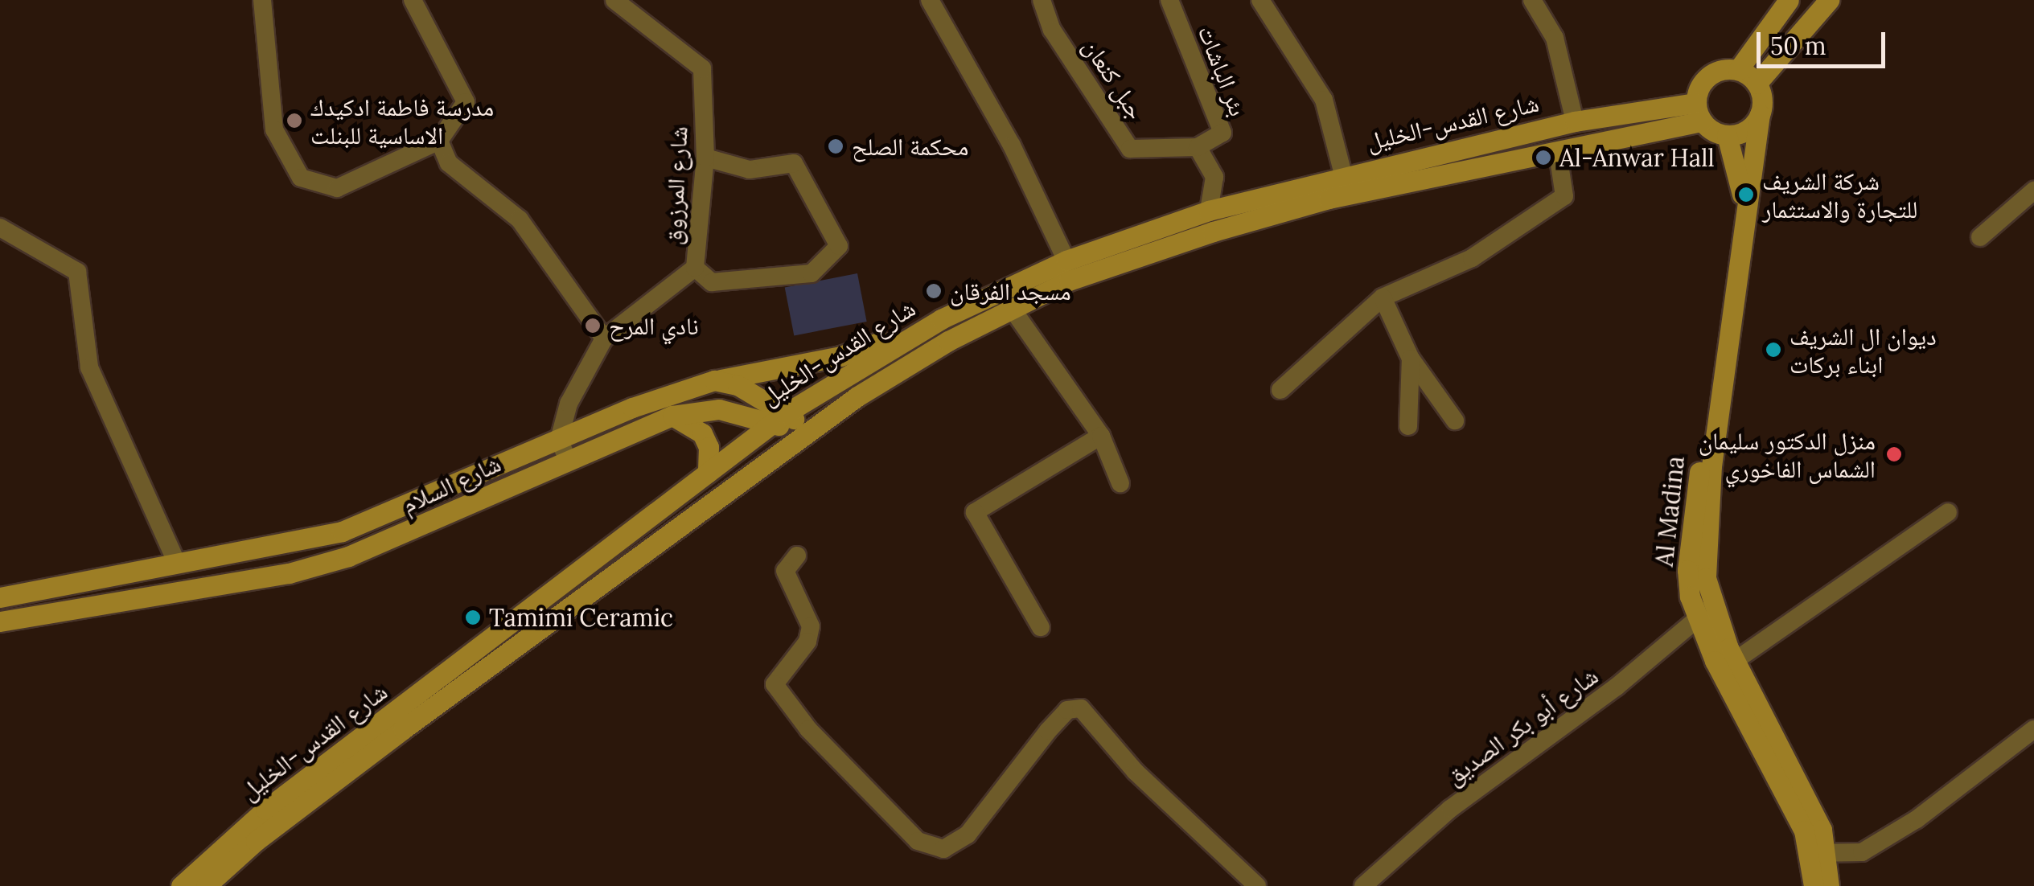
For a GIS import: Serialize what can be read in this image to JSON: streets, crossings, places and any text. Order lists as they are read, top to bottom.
{
  "streets": {
    "main road": ["شارع القدس-الخليل", "شارع السلام", "Al Madina"],
    "street": [
      "بئر الباشات",
      "جبل كنعان",
      "شارع المرزوق",
      "شارع أبو بكر الصديق"
    ]
  },
  "crossings": [
    ["بئر الباشات", "جبل كنعان"],
    ["شارع القدس-الخليل", "شارع السلام"],
    ["شارع المرزوق", "شارع السلام"],
    ["Al Madina", "شارع أبو بكر الصديق"]
  ],
  "places": [
    "مدرسة فاطمة ادكيدك الاساسية للبنلت",
    "محكمة الصلح",
    "Al-Anwar Hall",
    "شركة الشريف للتجارة والاستثمار",
    "مسجد الفرقان",
    "نادي المرح",
    "ديوان ال الشريف ابناء بركات",
    "منزل الدكتور سليمان الشماس الفاخوري",
    "Tamimi Ceramic"
  ],
  "scale_bar": "50 m"
}
